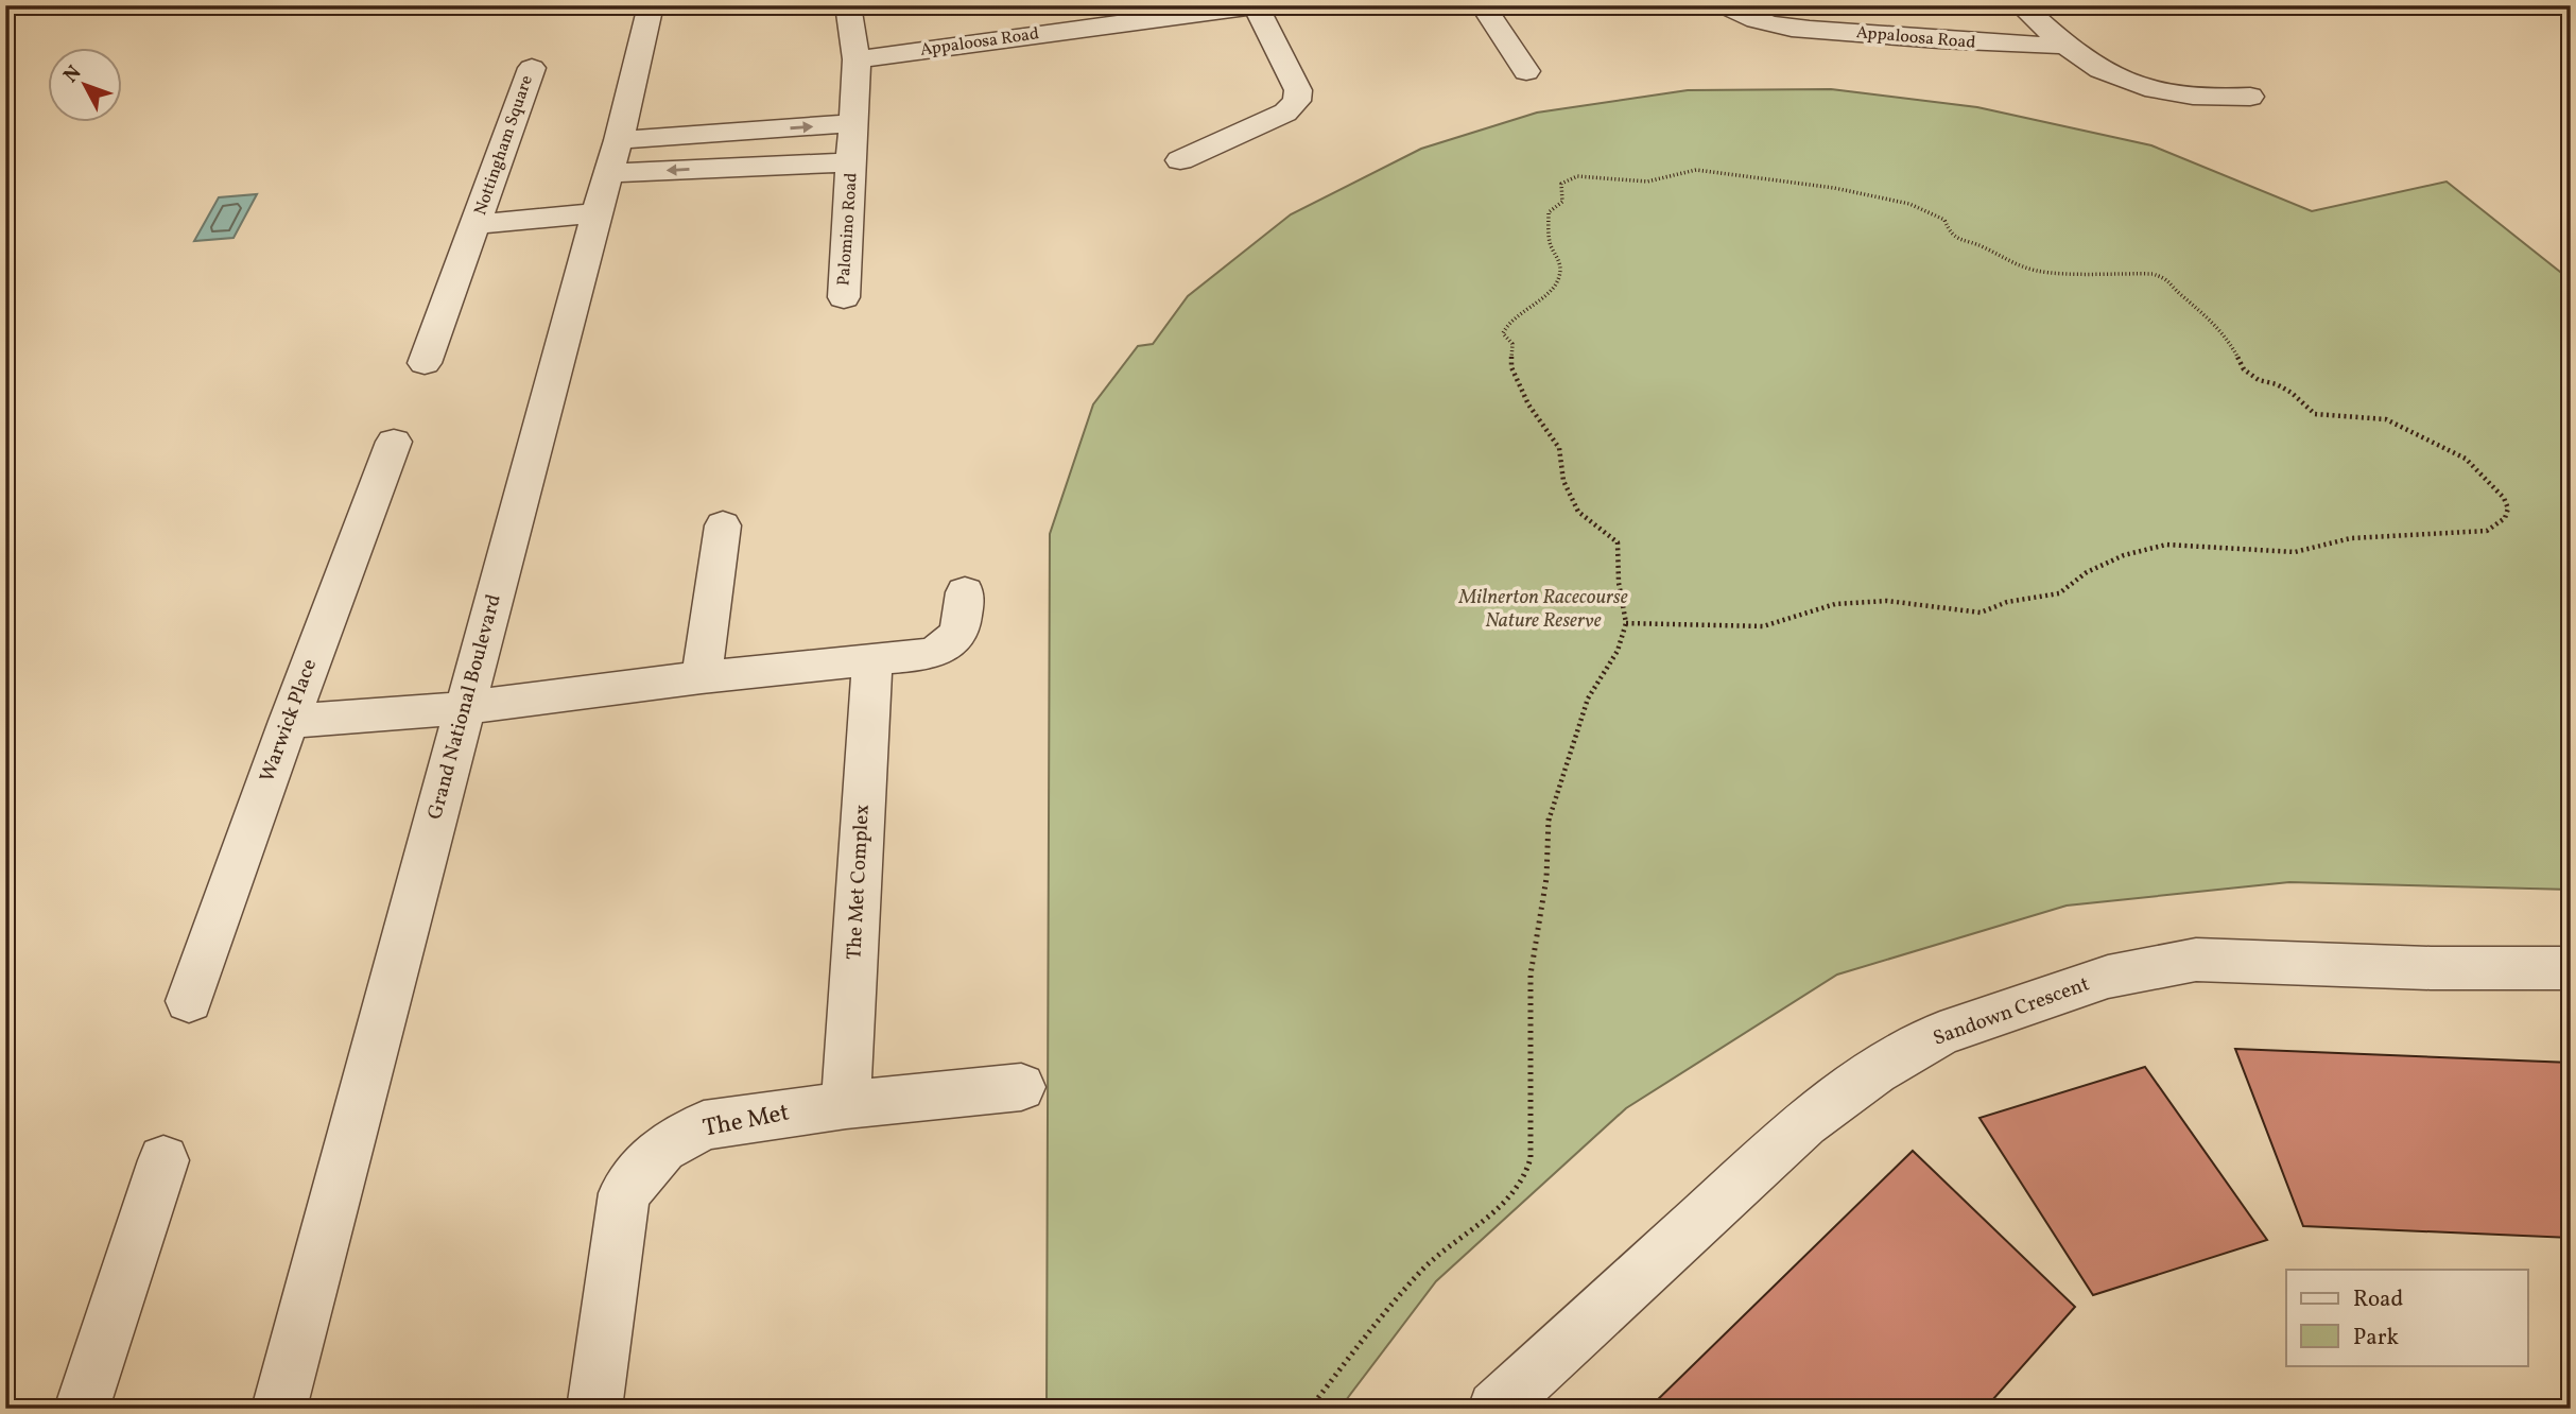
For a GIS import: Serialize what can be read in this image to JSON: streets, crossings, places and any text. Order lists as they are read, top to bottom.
{
  "streets": {
    "street": [
      "Appaloosa Road",
      "Nottingham Square",
      "Palomino Road",
      "Grand National Boulevard",
      "Warwick Place",
      "The Met Complex",
      "Sandown Crescent",
      "The Met"
    ]
  },
  "crossings": [
    ["Nottingham Square", "Grand National Boulevard"],
    ["Grand National Boulevard", "Warwick Place"],
    ["The Met Complex", "The Met"]
  ],
  "parks": ["Milnerton Racecourse Nature Reserve"],
  "legend": ["Road", "Park"],
  "north": "top left"
}
